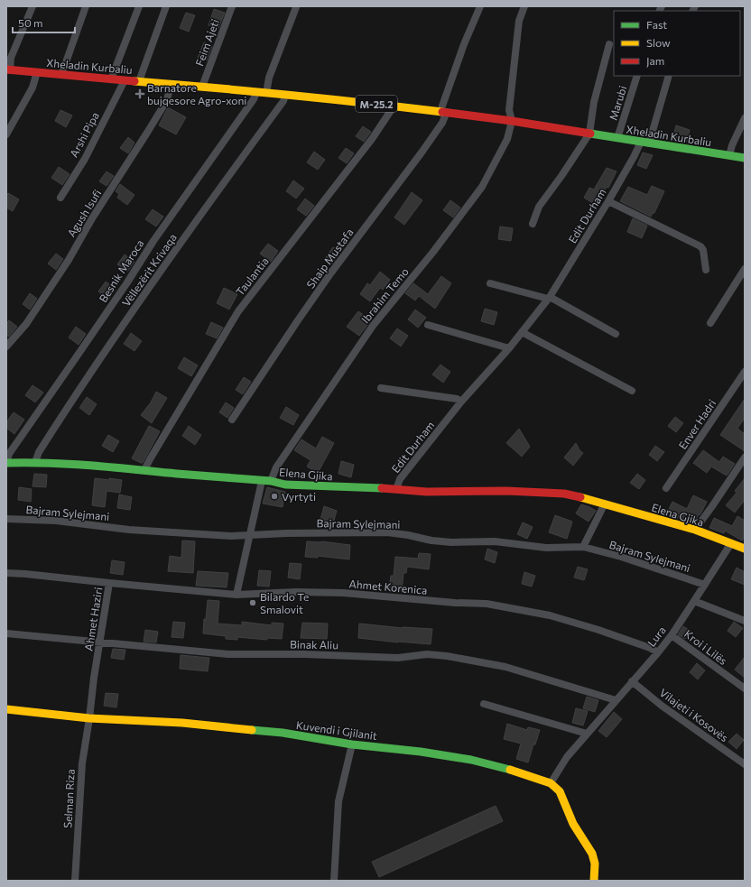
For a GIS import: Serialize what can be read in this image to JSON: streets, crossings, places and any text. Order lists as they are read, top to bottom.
{
  "streets": {
    "street": [
      "Feim Ajeti",
      "Xheladin Kurbaliu",
      "Marubi",
      "M-25.2",
      "Arshi Pipa",
      "Agush Isufi",
      "Edit Durham",
      "Shaip Mustafa",
      "Vëllezërit Krivaqa",
      "Besnik Maroca",
      "Taulantia",
      "Ibrahim Temo",
      "Enver Hadri",
      "Elena Gjika",
      "Bajram Sylejmani",
      "Ahmet Korenica",
      "Ahmet Haziri",
      "Lura",
      "Binak Aliu",
      "Kroi i Lilës",
      "Vilajeti i Kosovës",
      "Kuvendi i Gjilanit",
      "Selman Riza"
    ]
  },
  "crossings": [
    ["Feim Ajeti", "Xheladin Kurbaliu"],
    ["Xheladin Kurbaliu", "Marubi"],
    ["Xheladin Kurbaliu", "Arshi Pipa"],
    ["Xheladin Kurbaliu", "Agush Isufi"],
    ["Xheladin Kurbaliu", "Edit Durham"],
    ["Xheladin Kurbaliu", "Shaip Mustafa"],
    ["Xheladin Kurbaliu", "Vëllezërit Krivaqa"],
    ["Xheladin Kurbaliu", "Besnik Maroca"],
    ["Xheladin Kurbaliu", "Taulantia"],
    ["Xheladin Kurbaliu", "Ibrahim Temo"],
    ["Edit Durham", "Elena Gjika"],
    ["Vëllezërit Krivaqa", "Elena Gjika"],
    ["Besnik Maroca", "Elena Gjika"],
    ["Taulantia", "Elena Gjika"],
    ["Ibrahim Temo", "Elena Gjika"],
    ["Elena Gjika", "Lura"],
    ["Bajram Sylejmani", "Lura"],
    ["Ahmet Korenica", "Ahmet Haziri"],
    ["Ahmet Korenica", "Lura"],
    ["Ahmet Haziri", "Binak Aliu"],
    ["Ahmet Haziri", "Kuvendi i Gjilanit"],
    ["Ahmet Haziri", "Selman Riza"],
    ["Lura", "Binak Aliu"],
    ["Lura", "Kroi i Lilës"],
    ["Lura", "Vilajeti i Kosovës"],
    ["Lura", "Kuvendi i Gjilanit"],
    ["Kuvendi i Gjilanit", "Selman Riza"]
  ],
  "places": {
    "health": ["Barnatore bujqesore Agro-xoni"],
    "other": ["Vyrtyti", "Bilardo Te Smalovit"]
  },
  "legend": ["Fast", "Slow", "Jam"],
  "scale_bar": "50 m"
}
